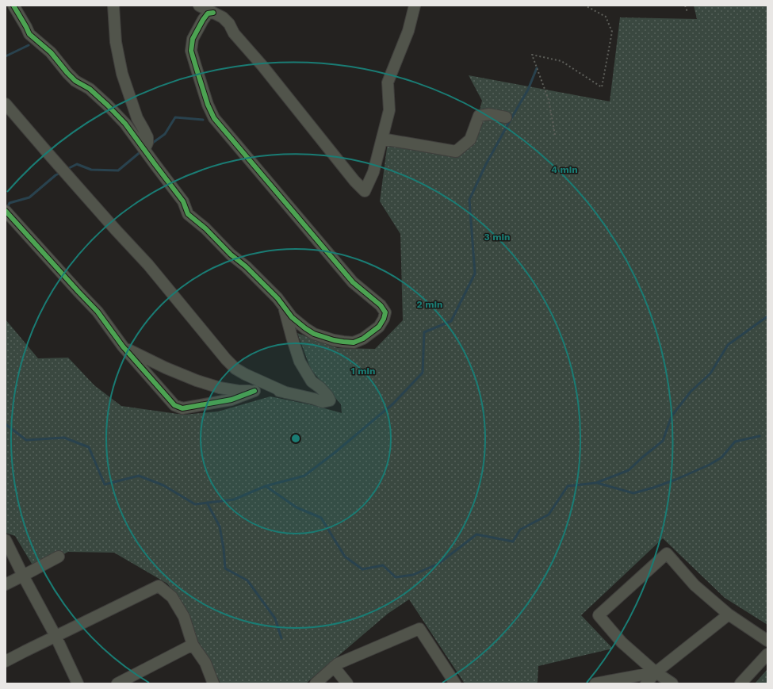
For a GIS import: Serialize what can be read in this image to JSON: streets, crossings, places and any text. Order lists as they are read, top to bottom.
{
  "rings": [
    "4 min",
    "3 min",
    "2 min",
    "1 min"
  ]
}
